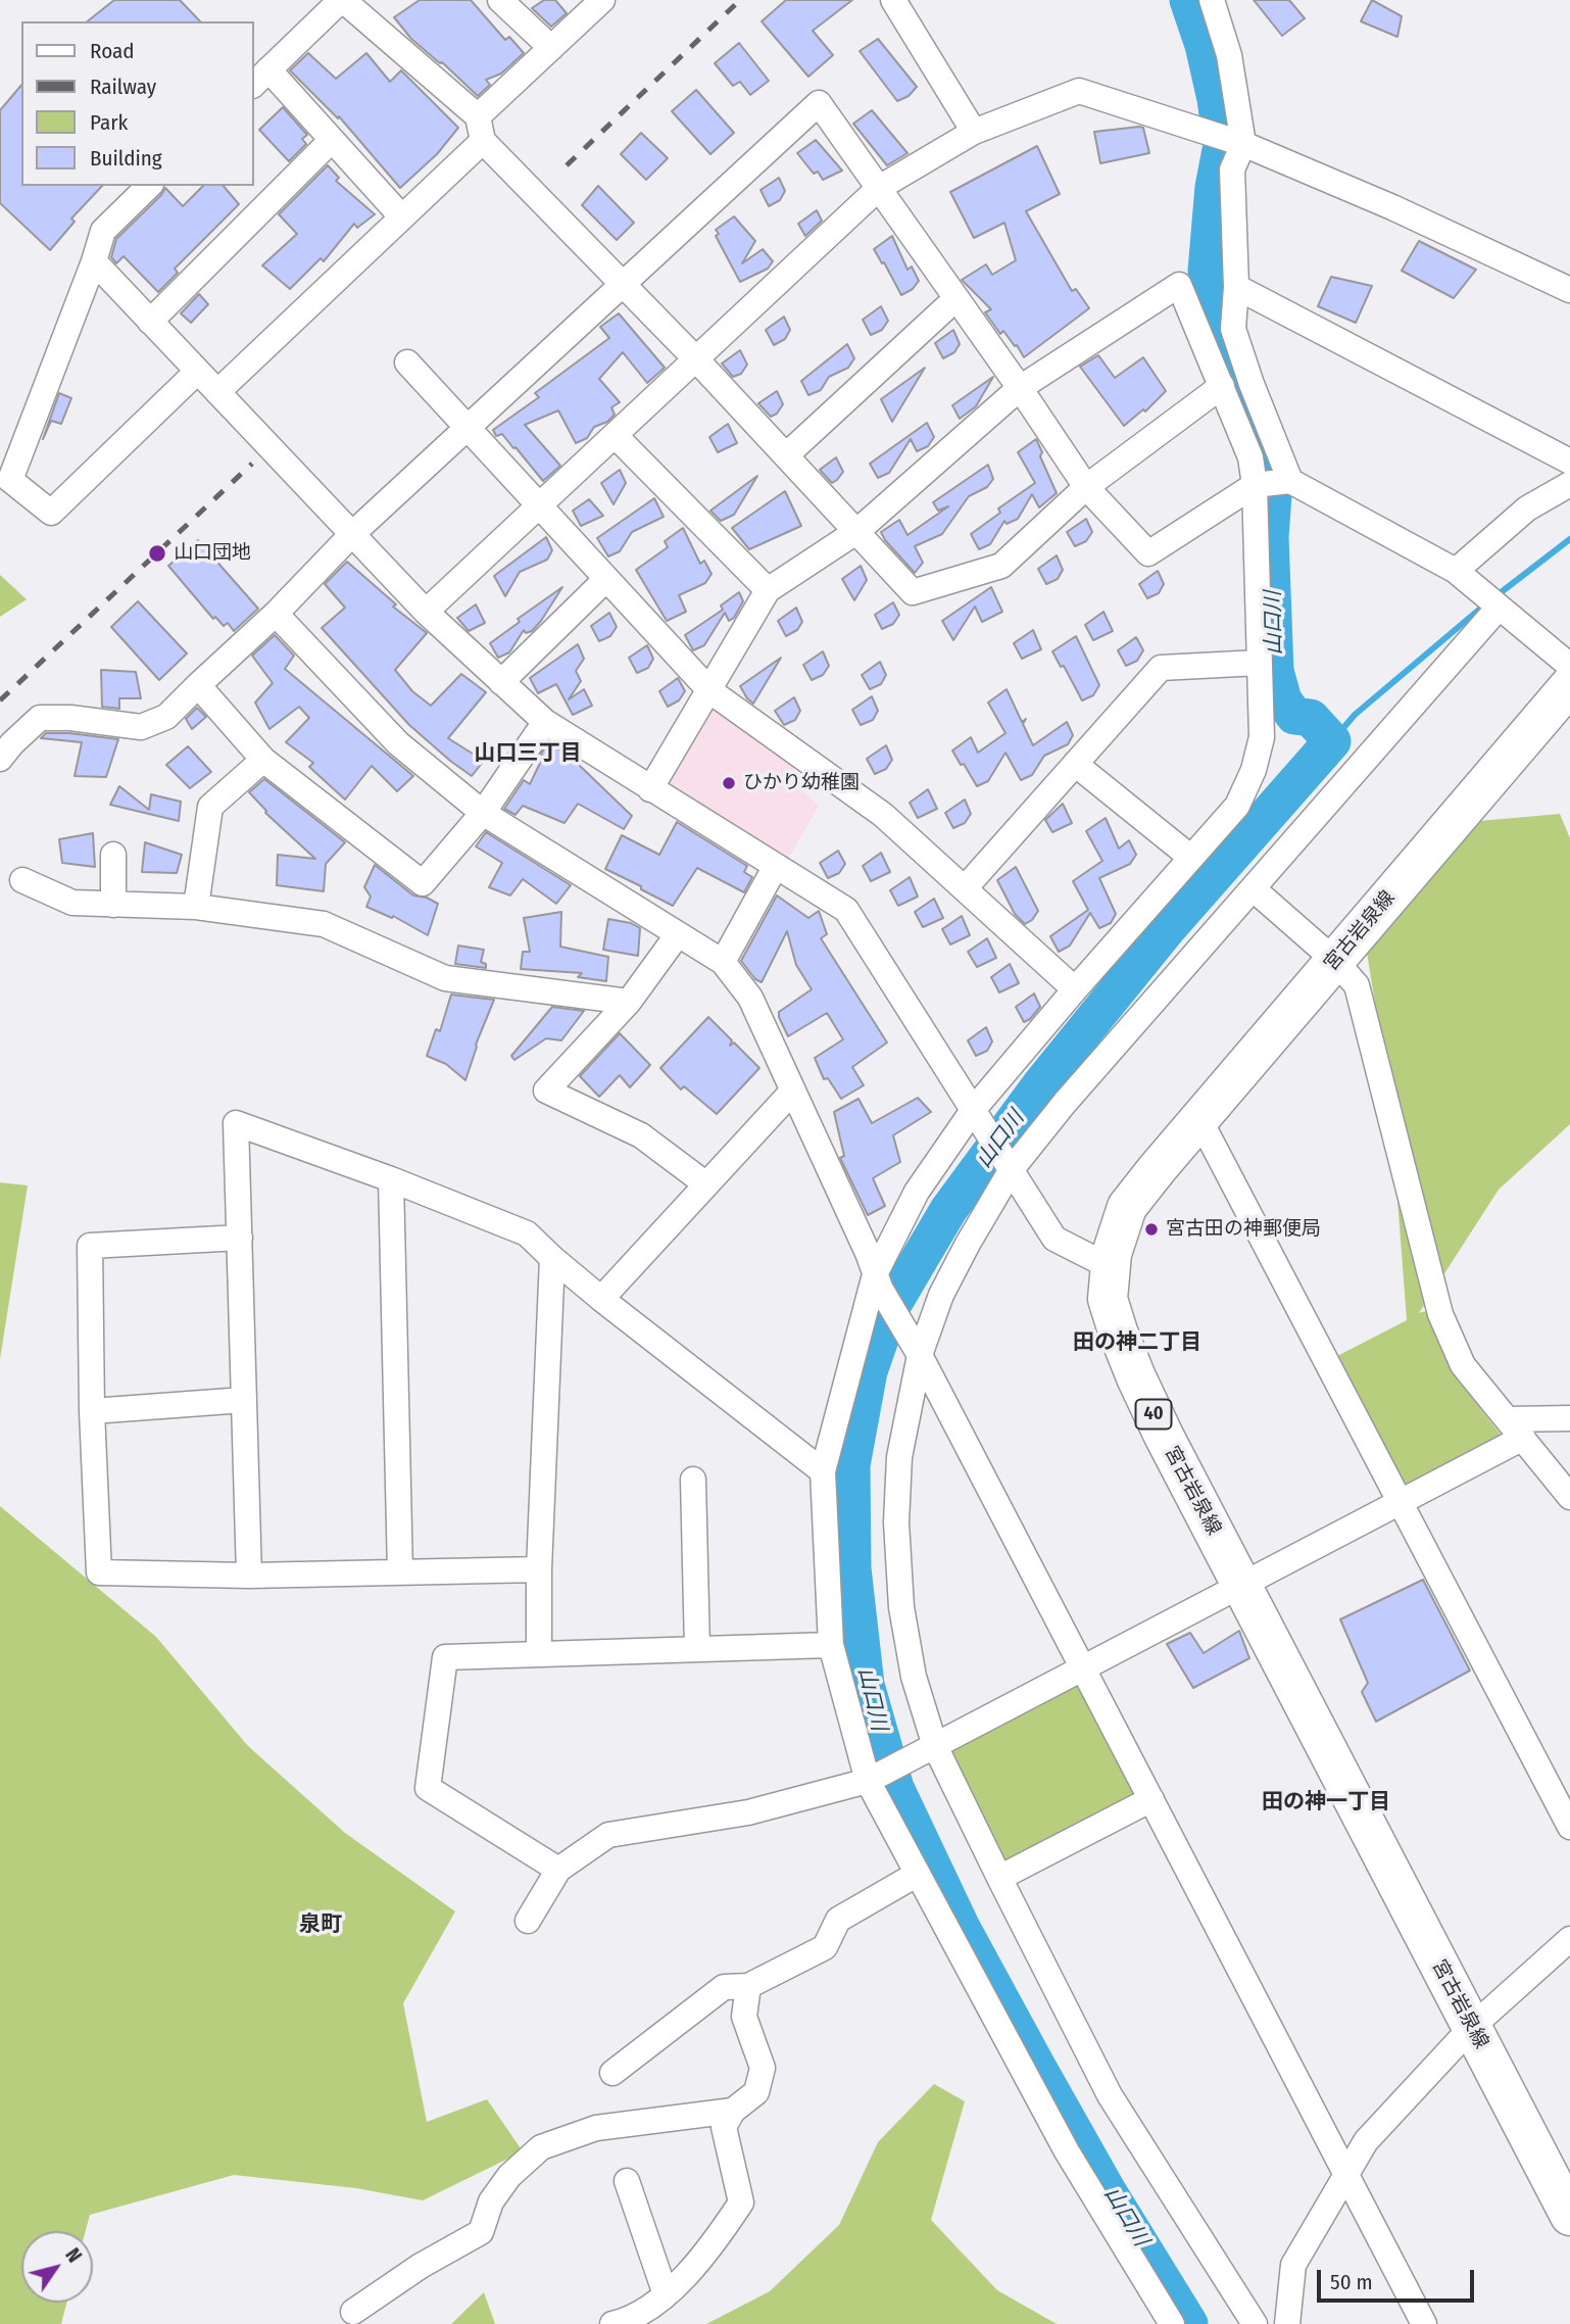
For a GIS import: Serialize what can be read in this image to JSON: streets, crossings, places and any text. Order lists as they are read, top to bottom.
{
  "streets": {
    "main road": ["宮古岩泉線", "40"]
  },
  "districts": [
    "山口三丁目",
    "田の神二丁目",
    "田の神一丁目",
    "泉町"
  ],
  "water": ["山口川"],
  "places": ["山口団地", "ひかり幼稚園", "宮古田の神郵便局"],
  "legend": [
    "Road",
    "Railway",
    "Park",
    "Building"
  ],
  "scale_bar": "50 m",
  "north": "top right"
}
